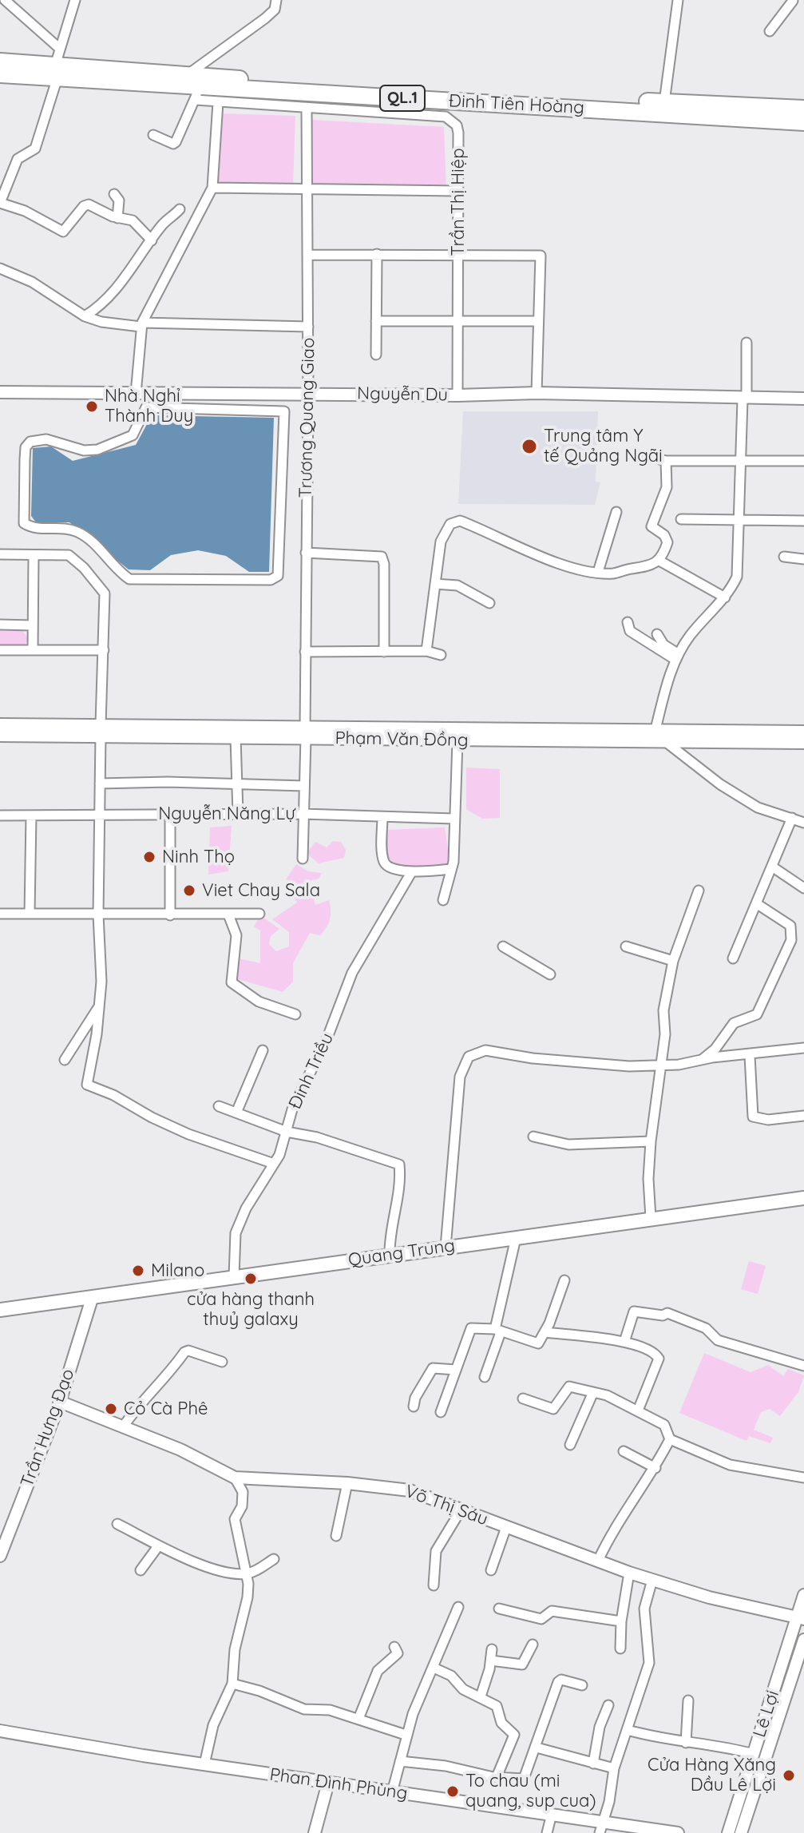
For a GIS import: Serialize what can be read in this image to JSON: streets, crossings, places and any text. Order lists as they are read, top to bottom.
{
  "streets": {
    "highway": ["QL.1", "Đinh Tiên Hoàng"],
    "main road": ["Quang Trung"],
    "street": [
      "Trần Thị Hiệp",
      "Nguyễn Du",
      "Trương Quang Giao",
      "Phạm Văn Đồng",
      "Nguyễn Năng Lự",
      "Đinh Triều",
      "Trần Hưng Đạo",
      "Võ Thị Sáu",
      "Lê Lợi",
      "Phan Đình Phùng"
    ]
  },
  "crossings": [
    ["Trần Thị Hiệp", "Nguyễn Du"],
    ["Trần Thị Hiệp", "Trương Quang Giao"],
    ["Nguyễn Du", "Trương Quang Giao"],
    ["Trương Quang Giao", "Phạm Văn Đồng"],
    ["Trương Quang Giao", "Nguyễn Năng Lự"],
    ["Đinh Triều", "Quang Trung"],
    ["Quang Trung", "Trần Hưng Đạo"],
    ["Trần Hưng Đạo", "Võ Thị Sáu"],
    ["Võ Thị Sáu", "Lê Lợi"]
  ],
  "places": [
    "Nhà Nghỉ Thành Duy",
    "Trung tâm Y tế Quảng Ngãi",
    "Ninh Thọ",
    "Viet Chay Sala",
    "Milano",
    "cửa hàng thanh thuỷ galaxy",
    "Cỏ Cà Phê",
    "Cửa Hàng Xăng Dầu Lê Lợi",
    "To chau (mi quang, sup cua)"
  ]
}
